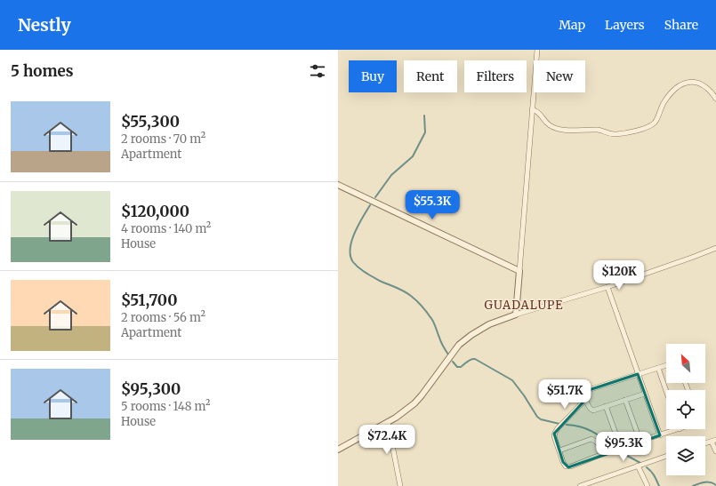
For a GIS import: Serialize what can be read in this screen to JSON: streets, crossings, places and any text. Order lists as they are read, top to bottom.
{
  "districts": ["GUADALUPE"],
  "north": "top left",
  "page": {
    "header": "Nestly",
    "nav": ["Map", "Layers", "Share"],
    "heading": "5 homes",
    "chip": [
      "Buy",
      "Rent",
      "Filters",
      "New"
    ],
    "list": [
      {
        "name": "$55,300",
        "note": "2 rooms · 70 m² · Apartment"
      },
      {
        "name": "$120,000",
        "note": "4 rooms · 140 m² · House"
      },
      {
        "name": "$51,700",
        "note": "2 rooms · 56 m² · Apartment"
      },
      {
        "name": "$95,300",
        "note": "5 rooms · 148 m² · House"
      }
    ],
    "price": [
      "$55.3K",
      "$120K",
      "$51.7K",
      "$72.4K",
      "$95.3K"
    ]
  }
}
